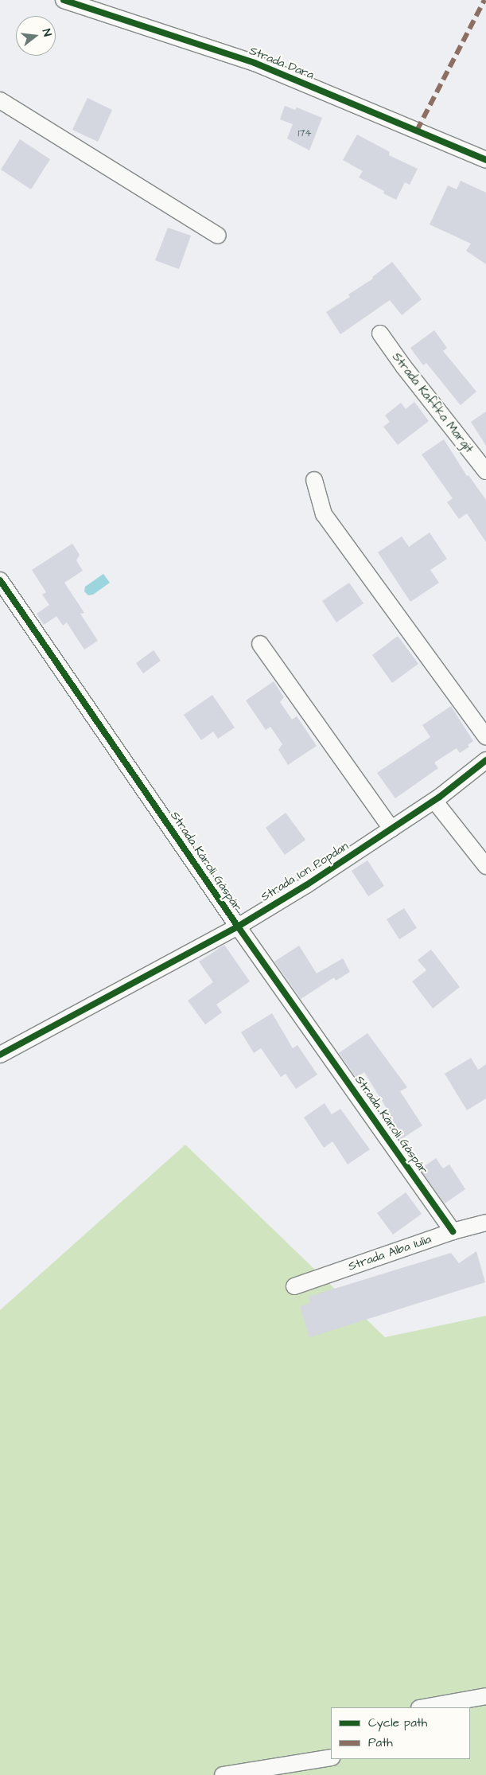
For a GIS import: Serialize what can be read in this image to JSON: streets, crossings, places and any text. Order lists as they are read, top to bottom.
{
  "streets": {
    "street": [
      "Strada Dara",
      "Strada Kaffka Margit",
      "Strada Károli Gáspár",
      "Strada Ion Popdan",
      "Strada Alba Iulia"
    ]
  },
  "crossings": [
    ["Strada Károli Gáspár", "Strada Ion Popdan"],
    ["Strada Károli Gáspár", "Strada Alba Iulia"]
  ],
  "house_numbers": ["174"],
  "legend": ["Cycle path", "Path"],
  "north": "right"
}
